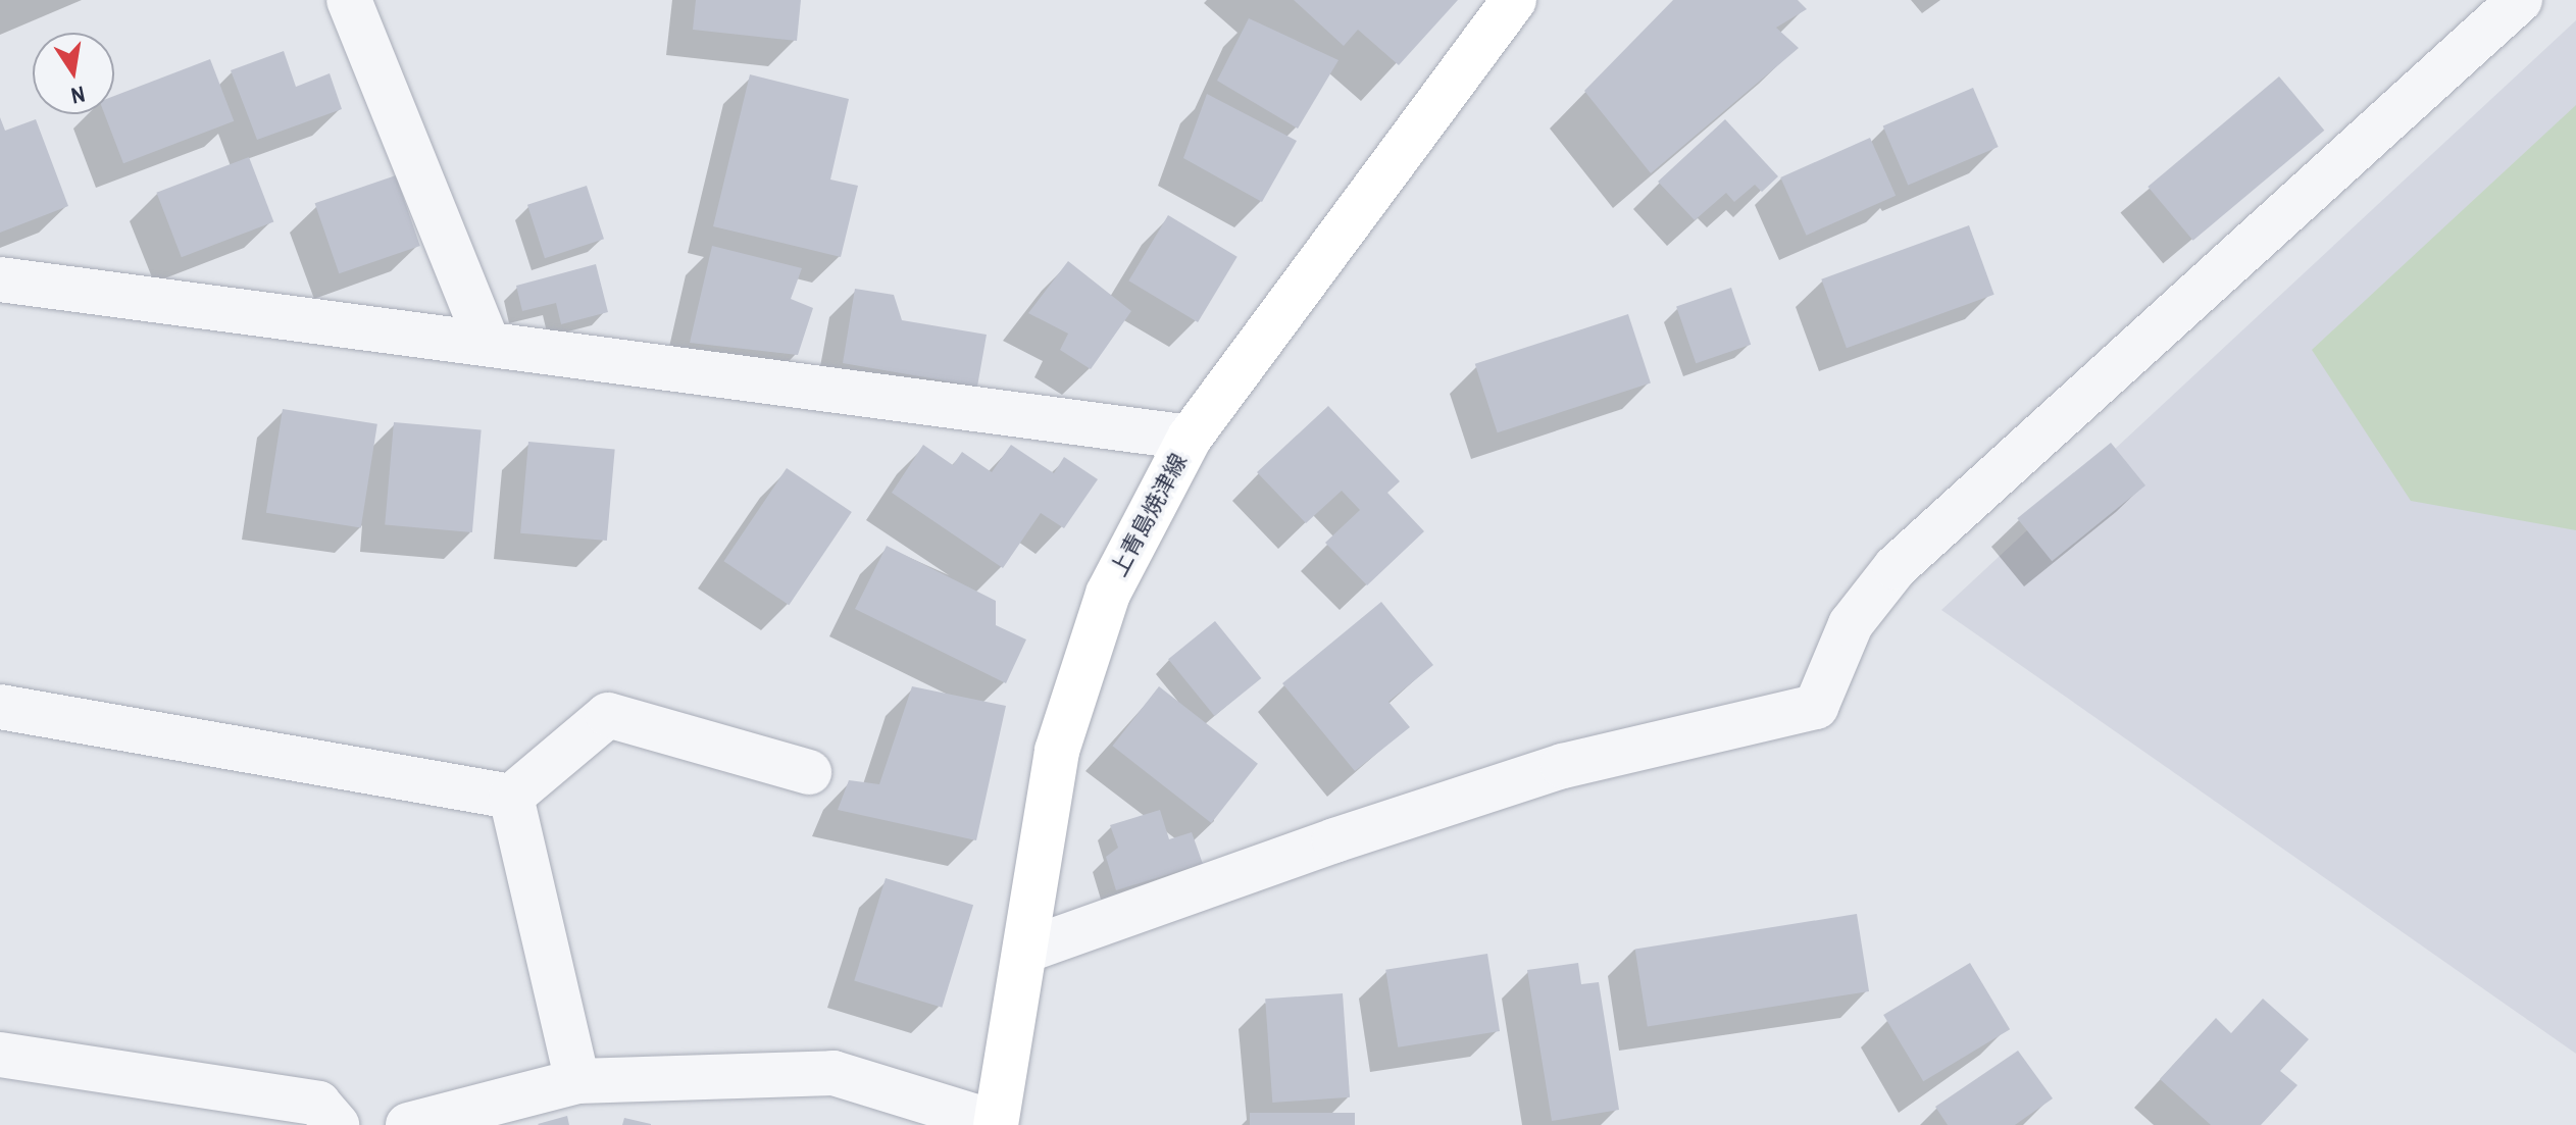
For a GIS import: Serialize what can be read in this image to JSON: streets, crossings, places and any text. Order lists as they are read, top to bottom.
{
  "streets": {
    "main road": ["上青島焼津線"]
  },
  "north": "bottom"
}
